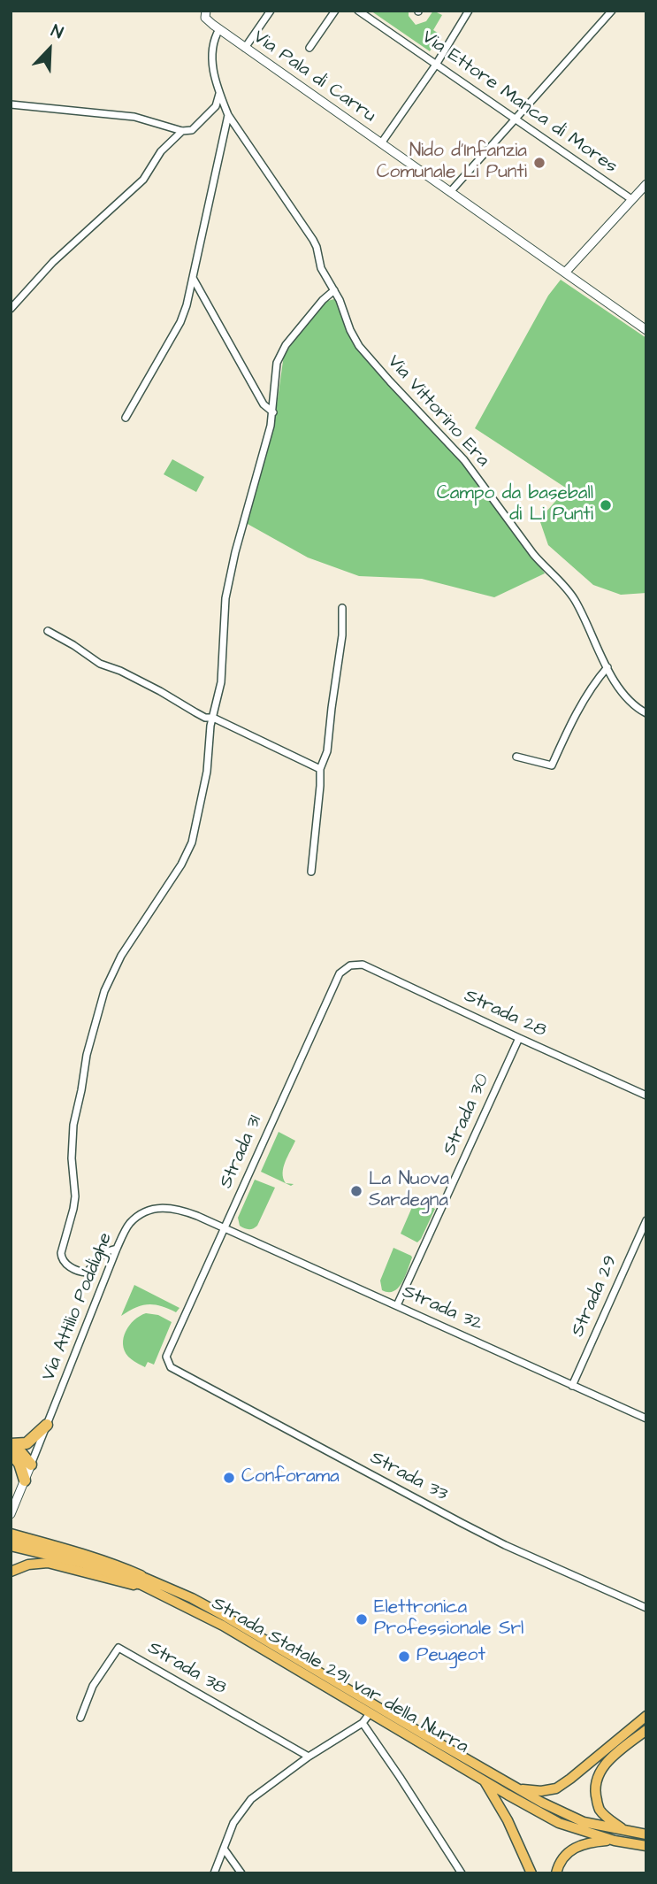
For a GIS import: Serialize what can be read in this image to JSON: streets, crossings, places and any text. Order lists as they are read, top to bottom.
{
  "streets": {
    "highway": ["Strada Statale 291 var della Nurra"],
    "street": [
      "Via Pala di Carru",
      "Via Ettore Manca di Mores",
      "Via Vittorino Era",
      "Strada 28",
      "Strada 30",
      "Strada 31",
      "Strada 29",
      "Via Attilio Poddighe",
      "Strada 32",
      "Strada 33",
      "Strada 38"
    ]
  },
  "crossings": [
    ["Via Pala di Carru", "Via Vittorino Era"],
    ["Strada 28", "Strada 30"],
    ["Strada 28", "Strada 31"],
    ["Strada 30", "Strada 32"],
    ["Strada 31", "Via Attilio Poddighe"],
    ["Strada 31", "Strada 32"],
    ["Strada 31", "Strada 33"],
    ["Strada 29", "Strada 32"],
    ["Via Attilio Poddighe", "Strada 32"]
  ],
  "places": [
    "Nido d'Infanzia Comunale Li Punti",
    "Campo da baseball di Li Punti",
    "La Nuova Sardegna",
    "Conforama",
    "Elettronica Professionale Srl",
    "Peugeot"
  ],
  "north": "top right"
}
